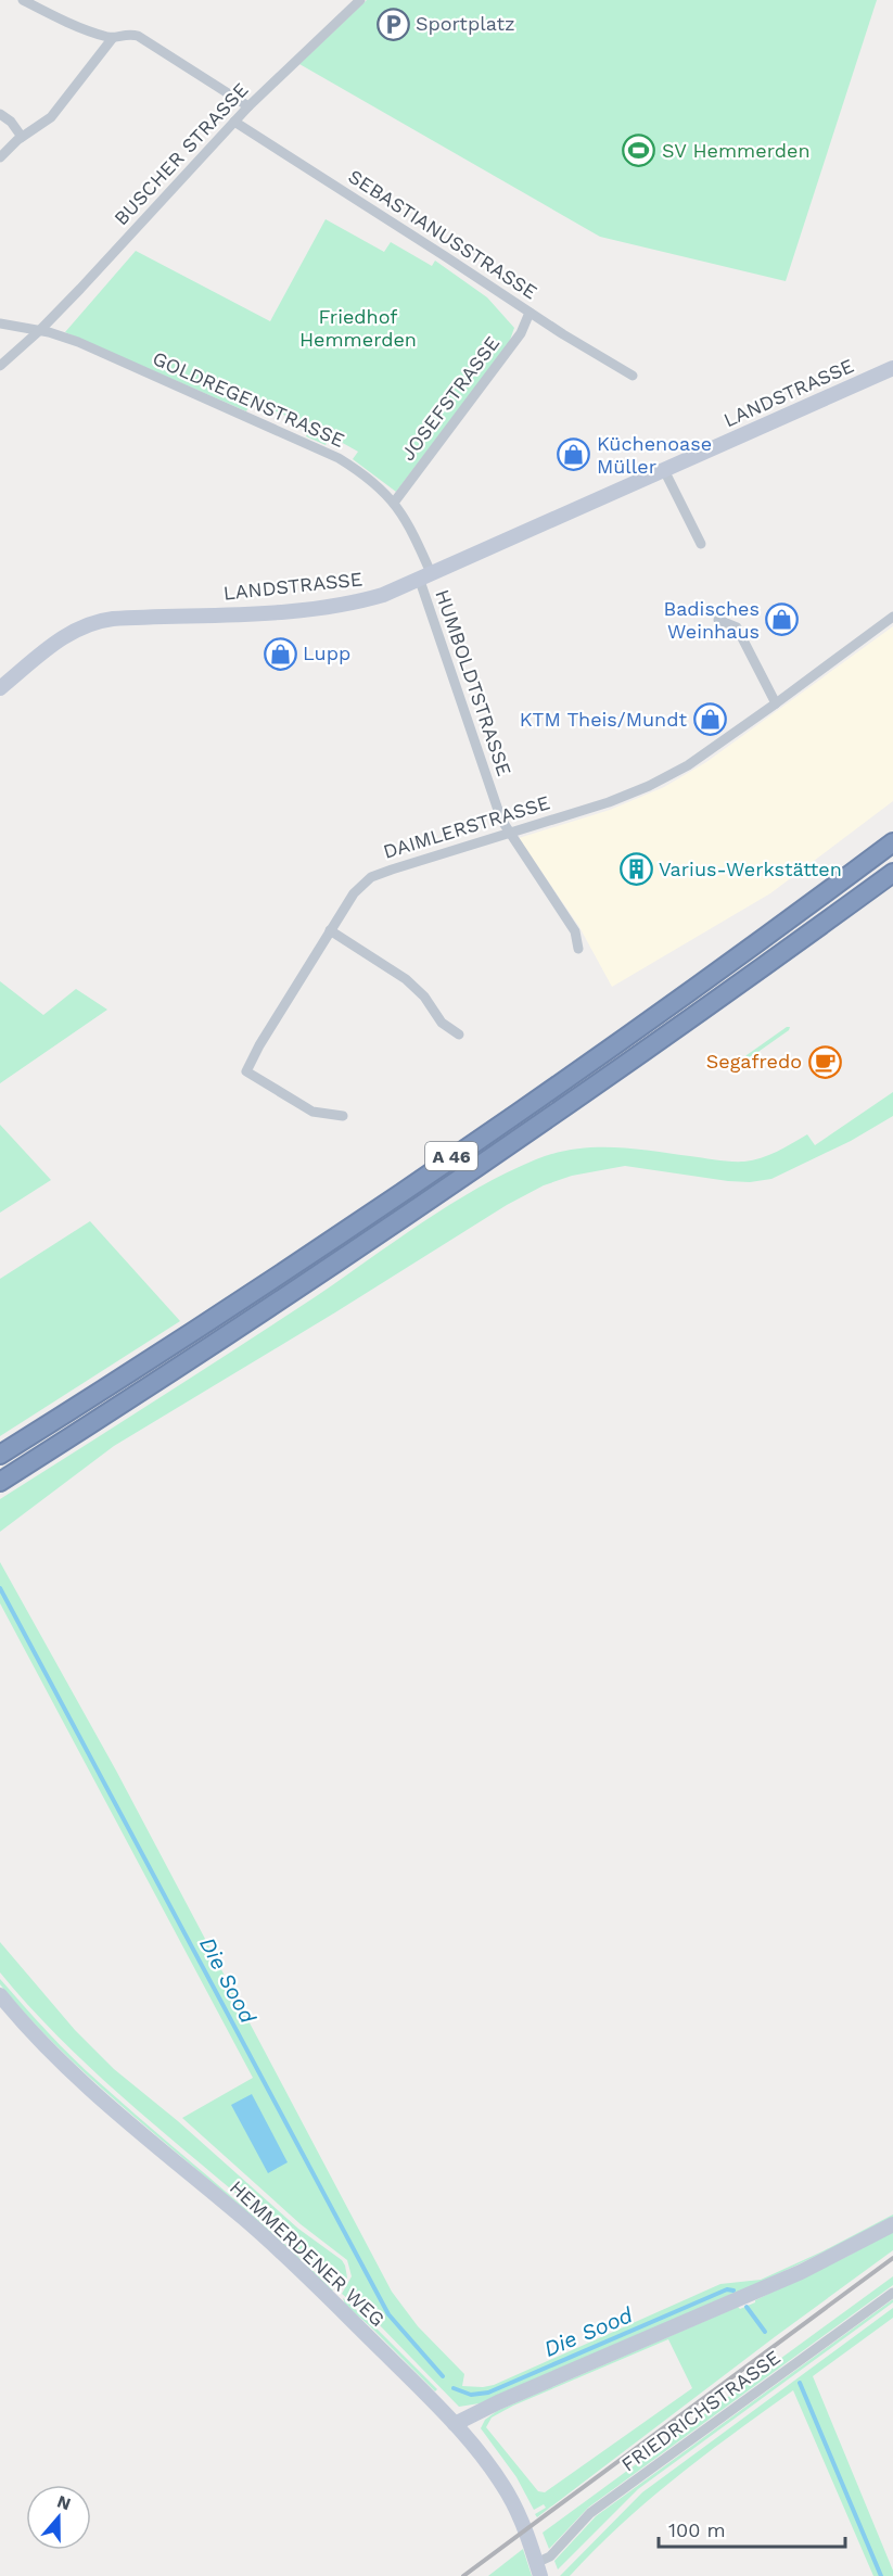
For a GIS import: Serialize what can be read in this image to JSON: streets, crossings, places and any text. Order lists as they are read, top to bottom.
{
  "streets": {
    "highway": ["A 46"],
    "street": [
      "BUSCHER STRASSE",
      "SEBASTIANUSSTRASSE",
      "LANDSTRASSE",
      "JOSEFSTRASSE",
      "GOLDREGENSTRASSE",
      "HUMBOLDTSTRASSE",
      "DAIMLERSTRASSE",
      "HEMMERDENER WEG",
      "FRIEDRICHSTRASSE"
    ]
  },
  "crossings": [
    ["BUSCHER STRASSE", "SEBASTIANUSSTRASSE"],
    ["BUSCHER STRASSE", "GOLDREGENSTRASSE"],
    ["SEBASTIANUSSTRASSE", "JOSEFSTRASSE"],
    ["LANDSTRASSE", "GOLDREGENSTRASSE"],
    ["LANDSTRASSE", "HUMBOLDTSTRASSE"],
    ["JOSEFSTRASSE", "GOLDREGENSTRASSE"],
    ["GOLDREGENSTRASSE", "HUMBOLDTSTRASSE"],
    ["HUMBOLDTSTRASSE", "DAIMLERSTRASSE"],
    ["HEMMERDENER WEG", "FRIEDRICHSTRASSE"]
  ],
  "water": ["Die Sood"],
  "parks": ["Friedhof Hemmerden"],
  "places": {
    "parking": ["Sportplatz"],
    "sports": ["SV Hemmerden"],
    "shop": [
      "Küchenoase Müller",
      "Badisches Weinhaus",
      "Lupp",
      "KTM Theis/Mundt"
    ],
    "building": ["Varius-Werkstätten"],
    "cafe": ["Segafredo"]
  },
  "scale_bar": "100 m",
  "north": "top"
}
